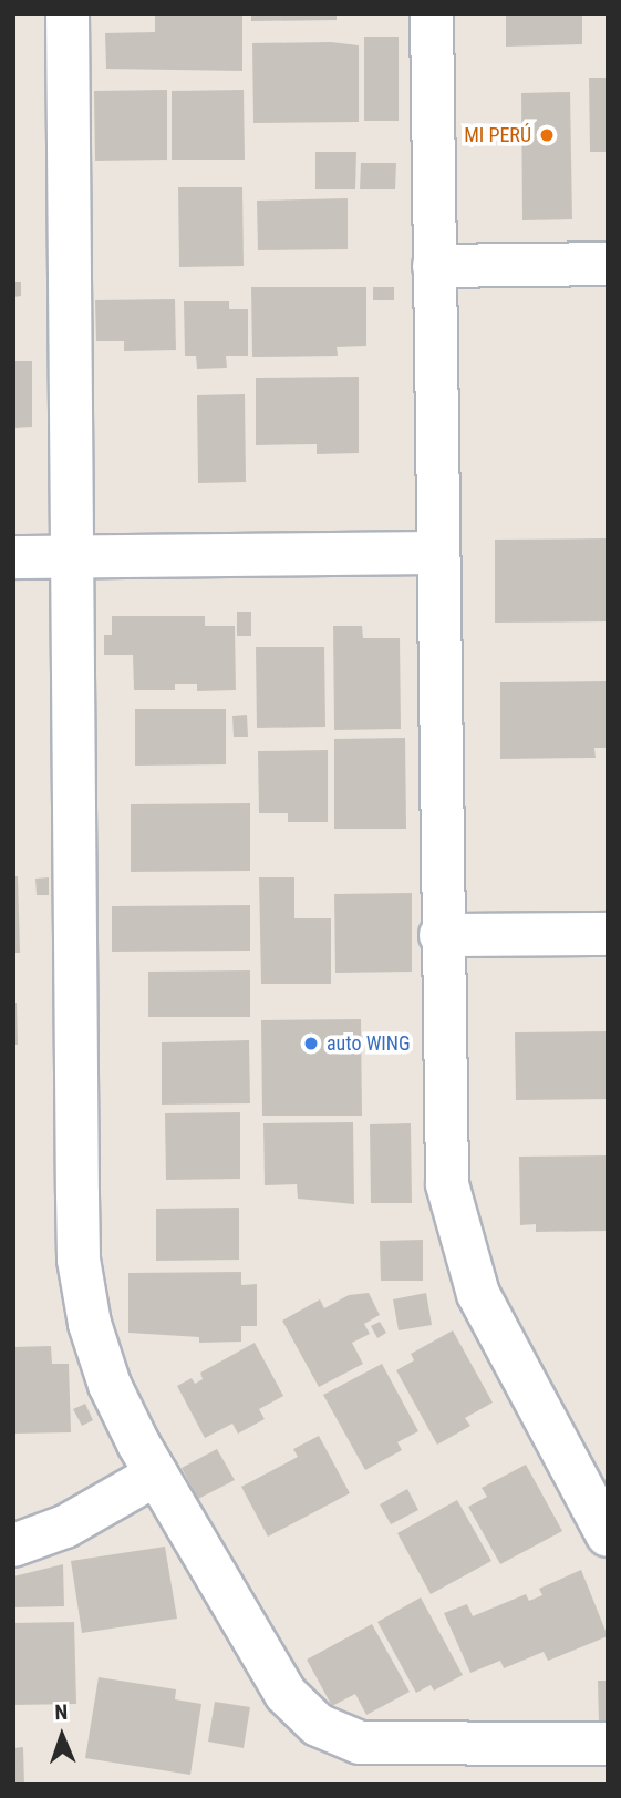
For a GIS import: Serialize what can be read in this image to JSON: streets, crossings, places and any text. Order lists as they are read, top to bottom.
{
  "places": ["MI PERÚ", "auto WING"],
  "north": "top"
}
